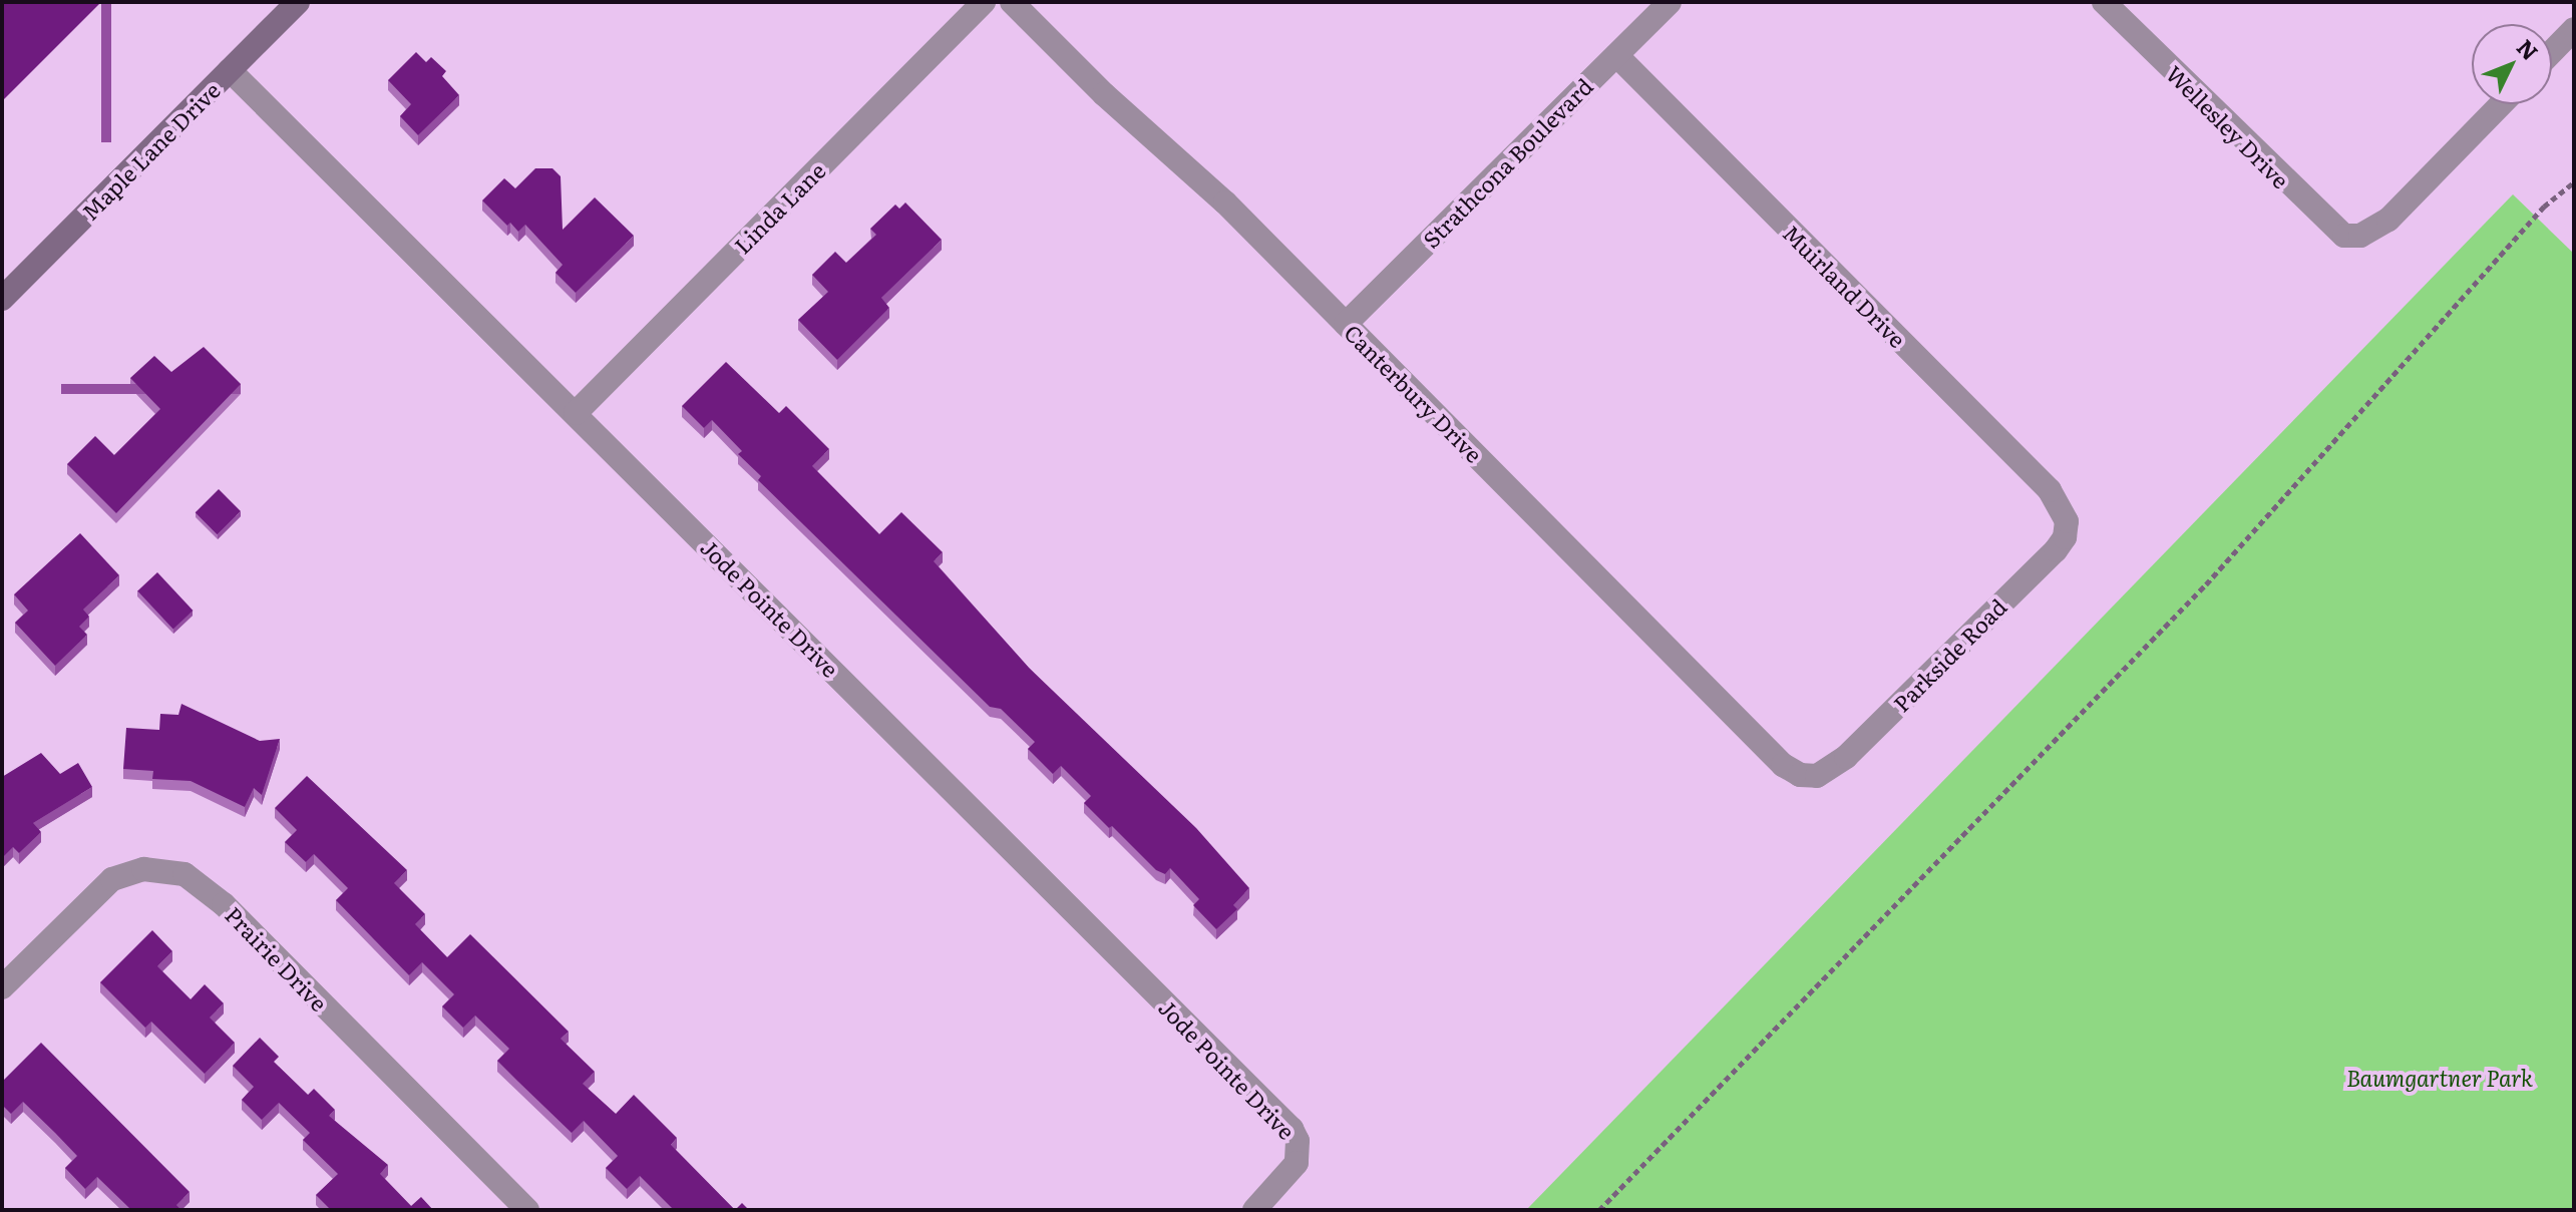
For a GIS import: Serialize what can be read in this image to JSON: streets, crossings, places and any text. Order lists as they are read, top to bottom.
{
  "streets": {
    "street": [
      "Wellesley Drive",
      "Maple Lane Drive",
      "Strathcona Boulevard",
      "Linda Lane",
      "Muirland Drive",
      "Canterbury Drive",
      "Jode Pointe Drive",
      "Parkside Road",
      "Prairie Drive"
    ]
  },
  "crossings": [
    ["Maple Lane Drive", "Jode Pointe Drive"],
    ["Strathcona Boulevard", "Muirland Drive"],
    ["Strathcona Boulevard", "Canterbury Drive"],
    ["Linda Lane", "Jode Pointe Drive"],
    ["Muirland Drive", "Parkside Road"],
    ["Canterbury Drive", "Parkside Road"]
  ],
  "parks": ["Baumgartner Park"],
  "north": "top right"
}
